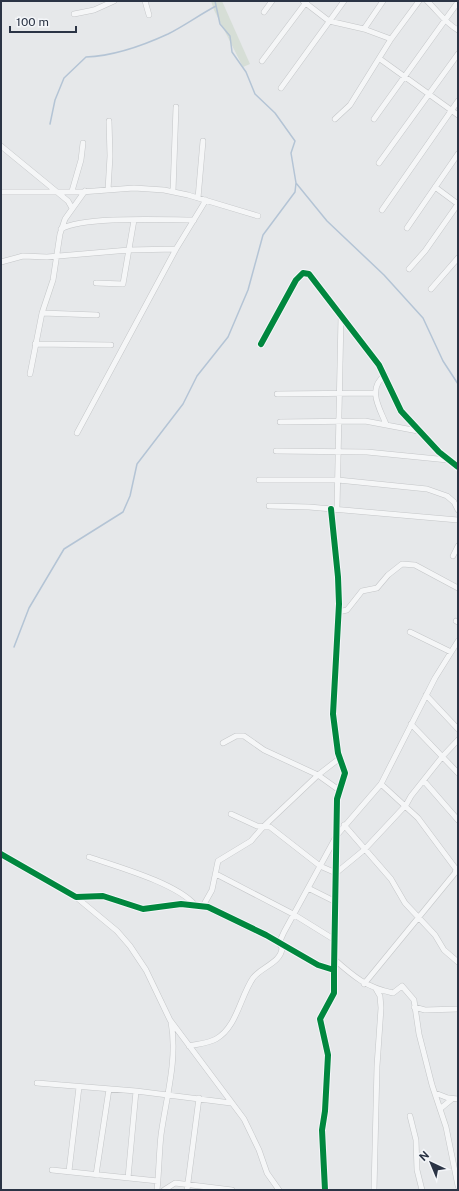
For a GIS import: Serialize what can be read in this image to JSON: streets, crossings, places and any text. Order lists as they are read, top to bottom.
{
  "scale_bar": "100 m",
  "north": "top left"
}
